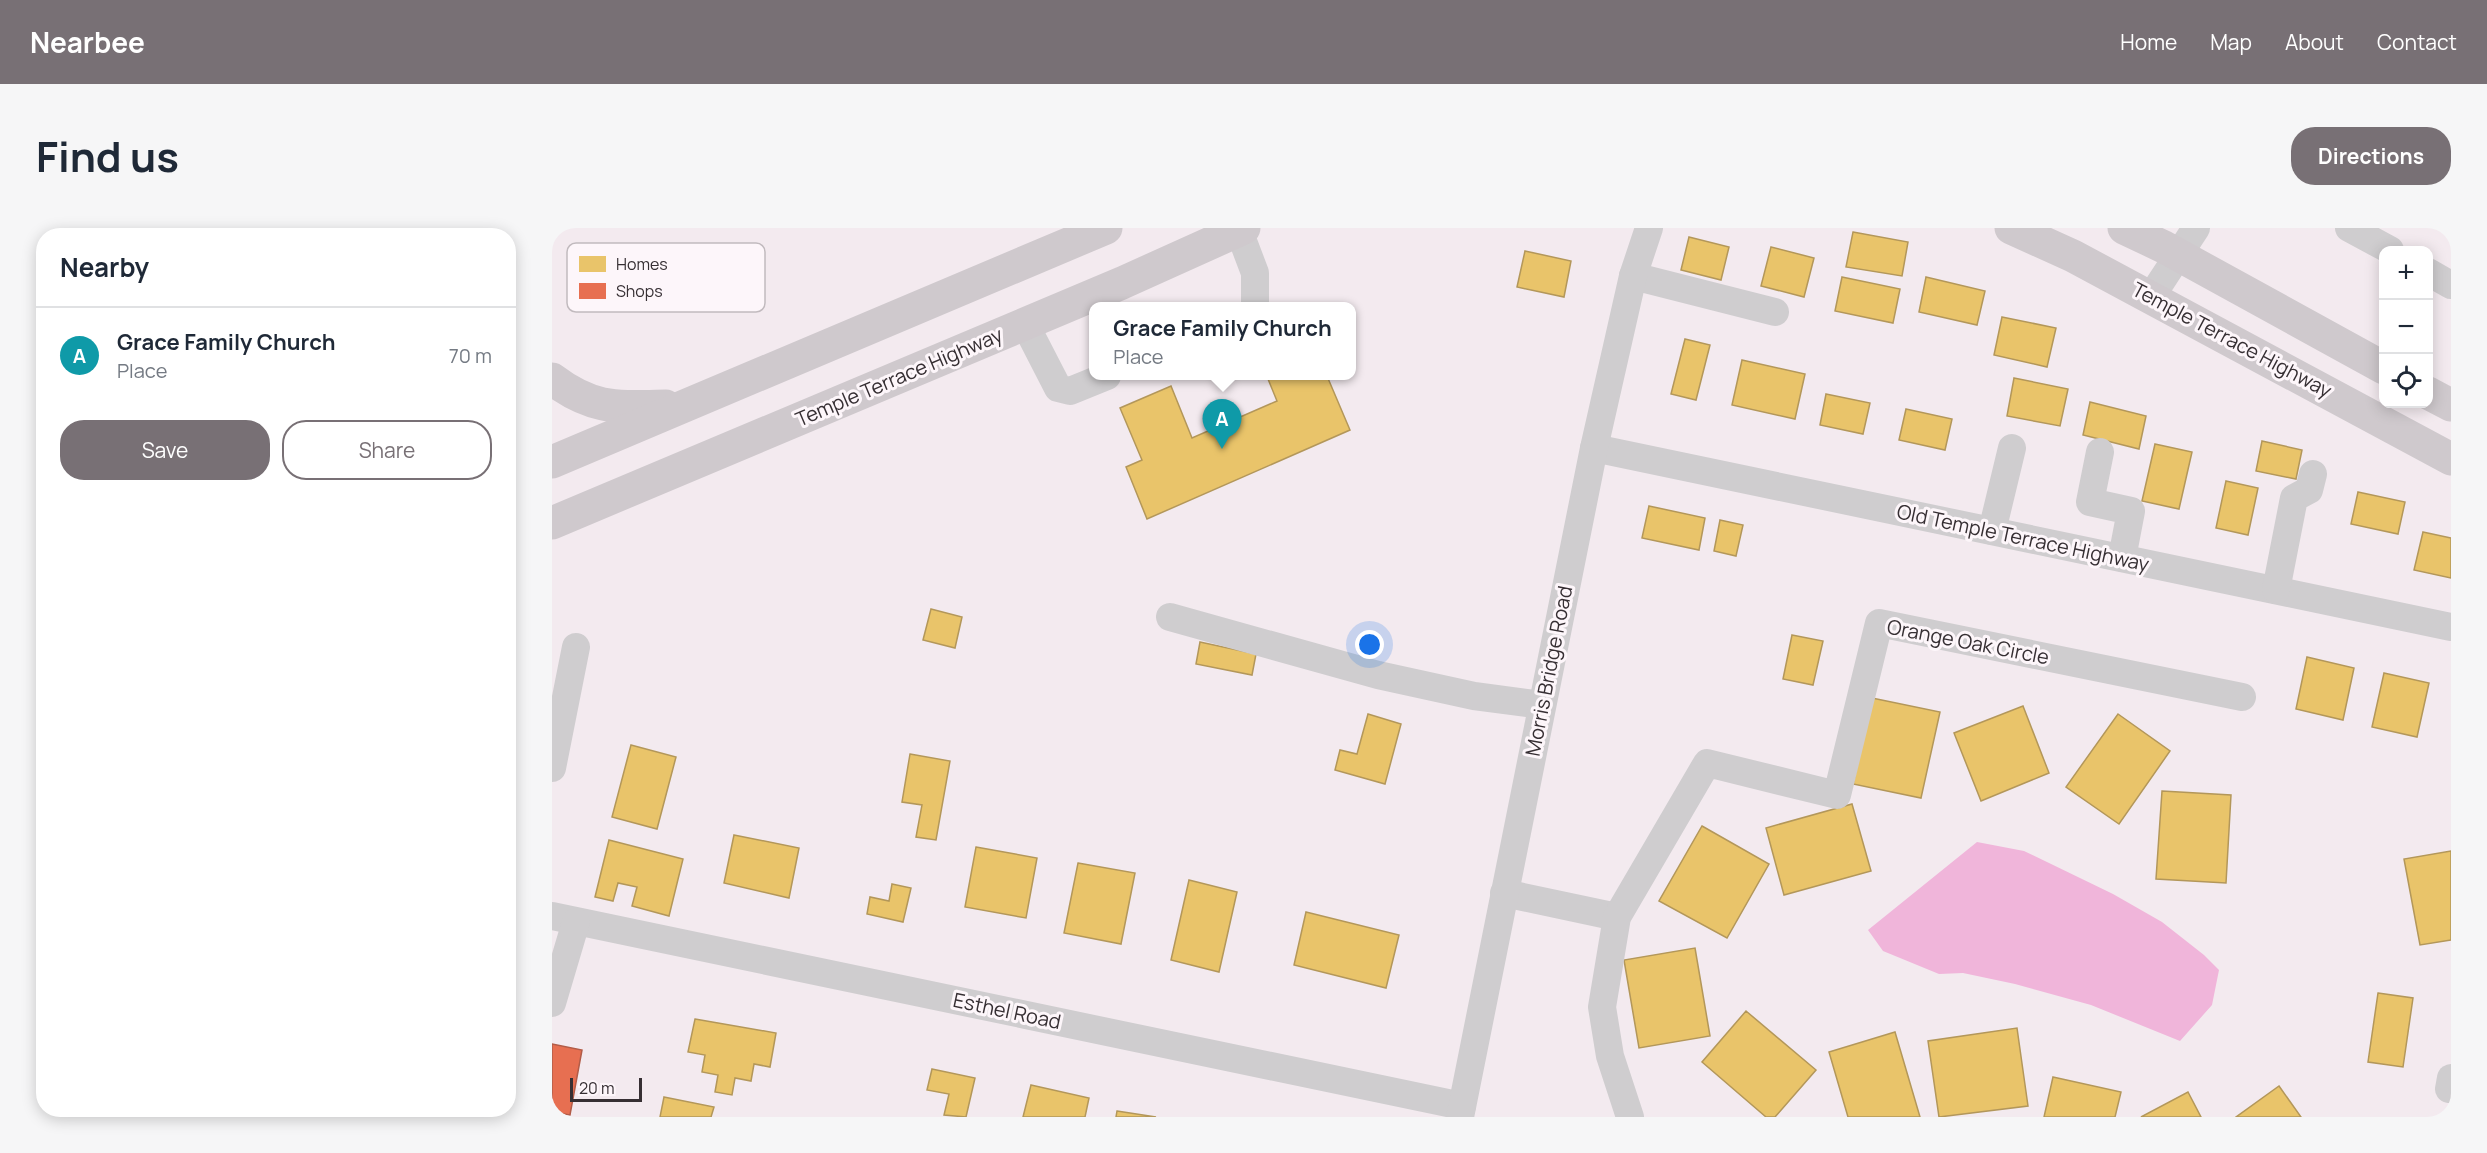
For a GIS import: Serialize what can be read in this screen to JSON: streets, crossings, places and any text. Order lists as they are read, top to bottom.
{
  "streets": {
    "main road": ["Temple Terrace Highway"],
    "street": [
      "Old Temple Terrace Highway",
      "Orange Oak Circle",
      "Morris Bridge Road",
      "Esthel Road"
    ]
  },
  "crossings": [
    ["Old Temple Terrace Highway", "Morris Bridge Road"],
    ["Morris Bridge Road", "Esthel Road"]
  ],
  "legend": ["Homes", "Shops"],
  "scale_bar": "20 m",
  "page": {
    "header": "Nearbee",
    "nav": [
      "Home",
      "Map",
      "About",
      "Contact"
    ],
    "title": "Find us",
    "buttons": [
      "Directions",
      ["Save", "Share"]
    ],
    "heading": "Nearby",
    "map_buttons": ["+", "−"],
    "popup": ["Grace Family Church", "Place"],
    "list": [
      {
        "mark": "A",
        "name": "Grace Family Church",
        "note": "Place",
        "value": "70 m"
      }
    ],
    "pins": "A",
    "scale": "20 m"
  }
}
